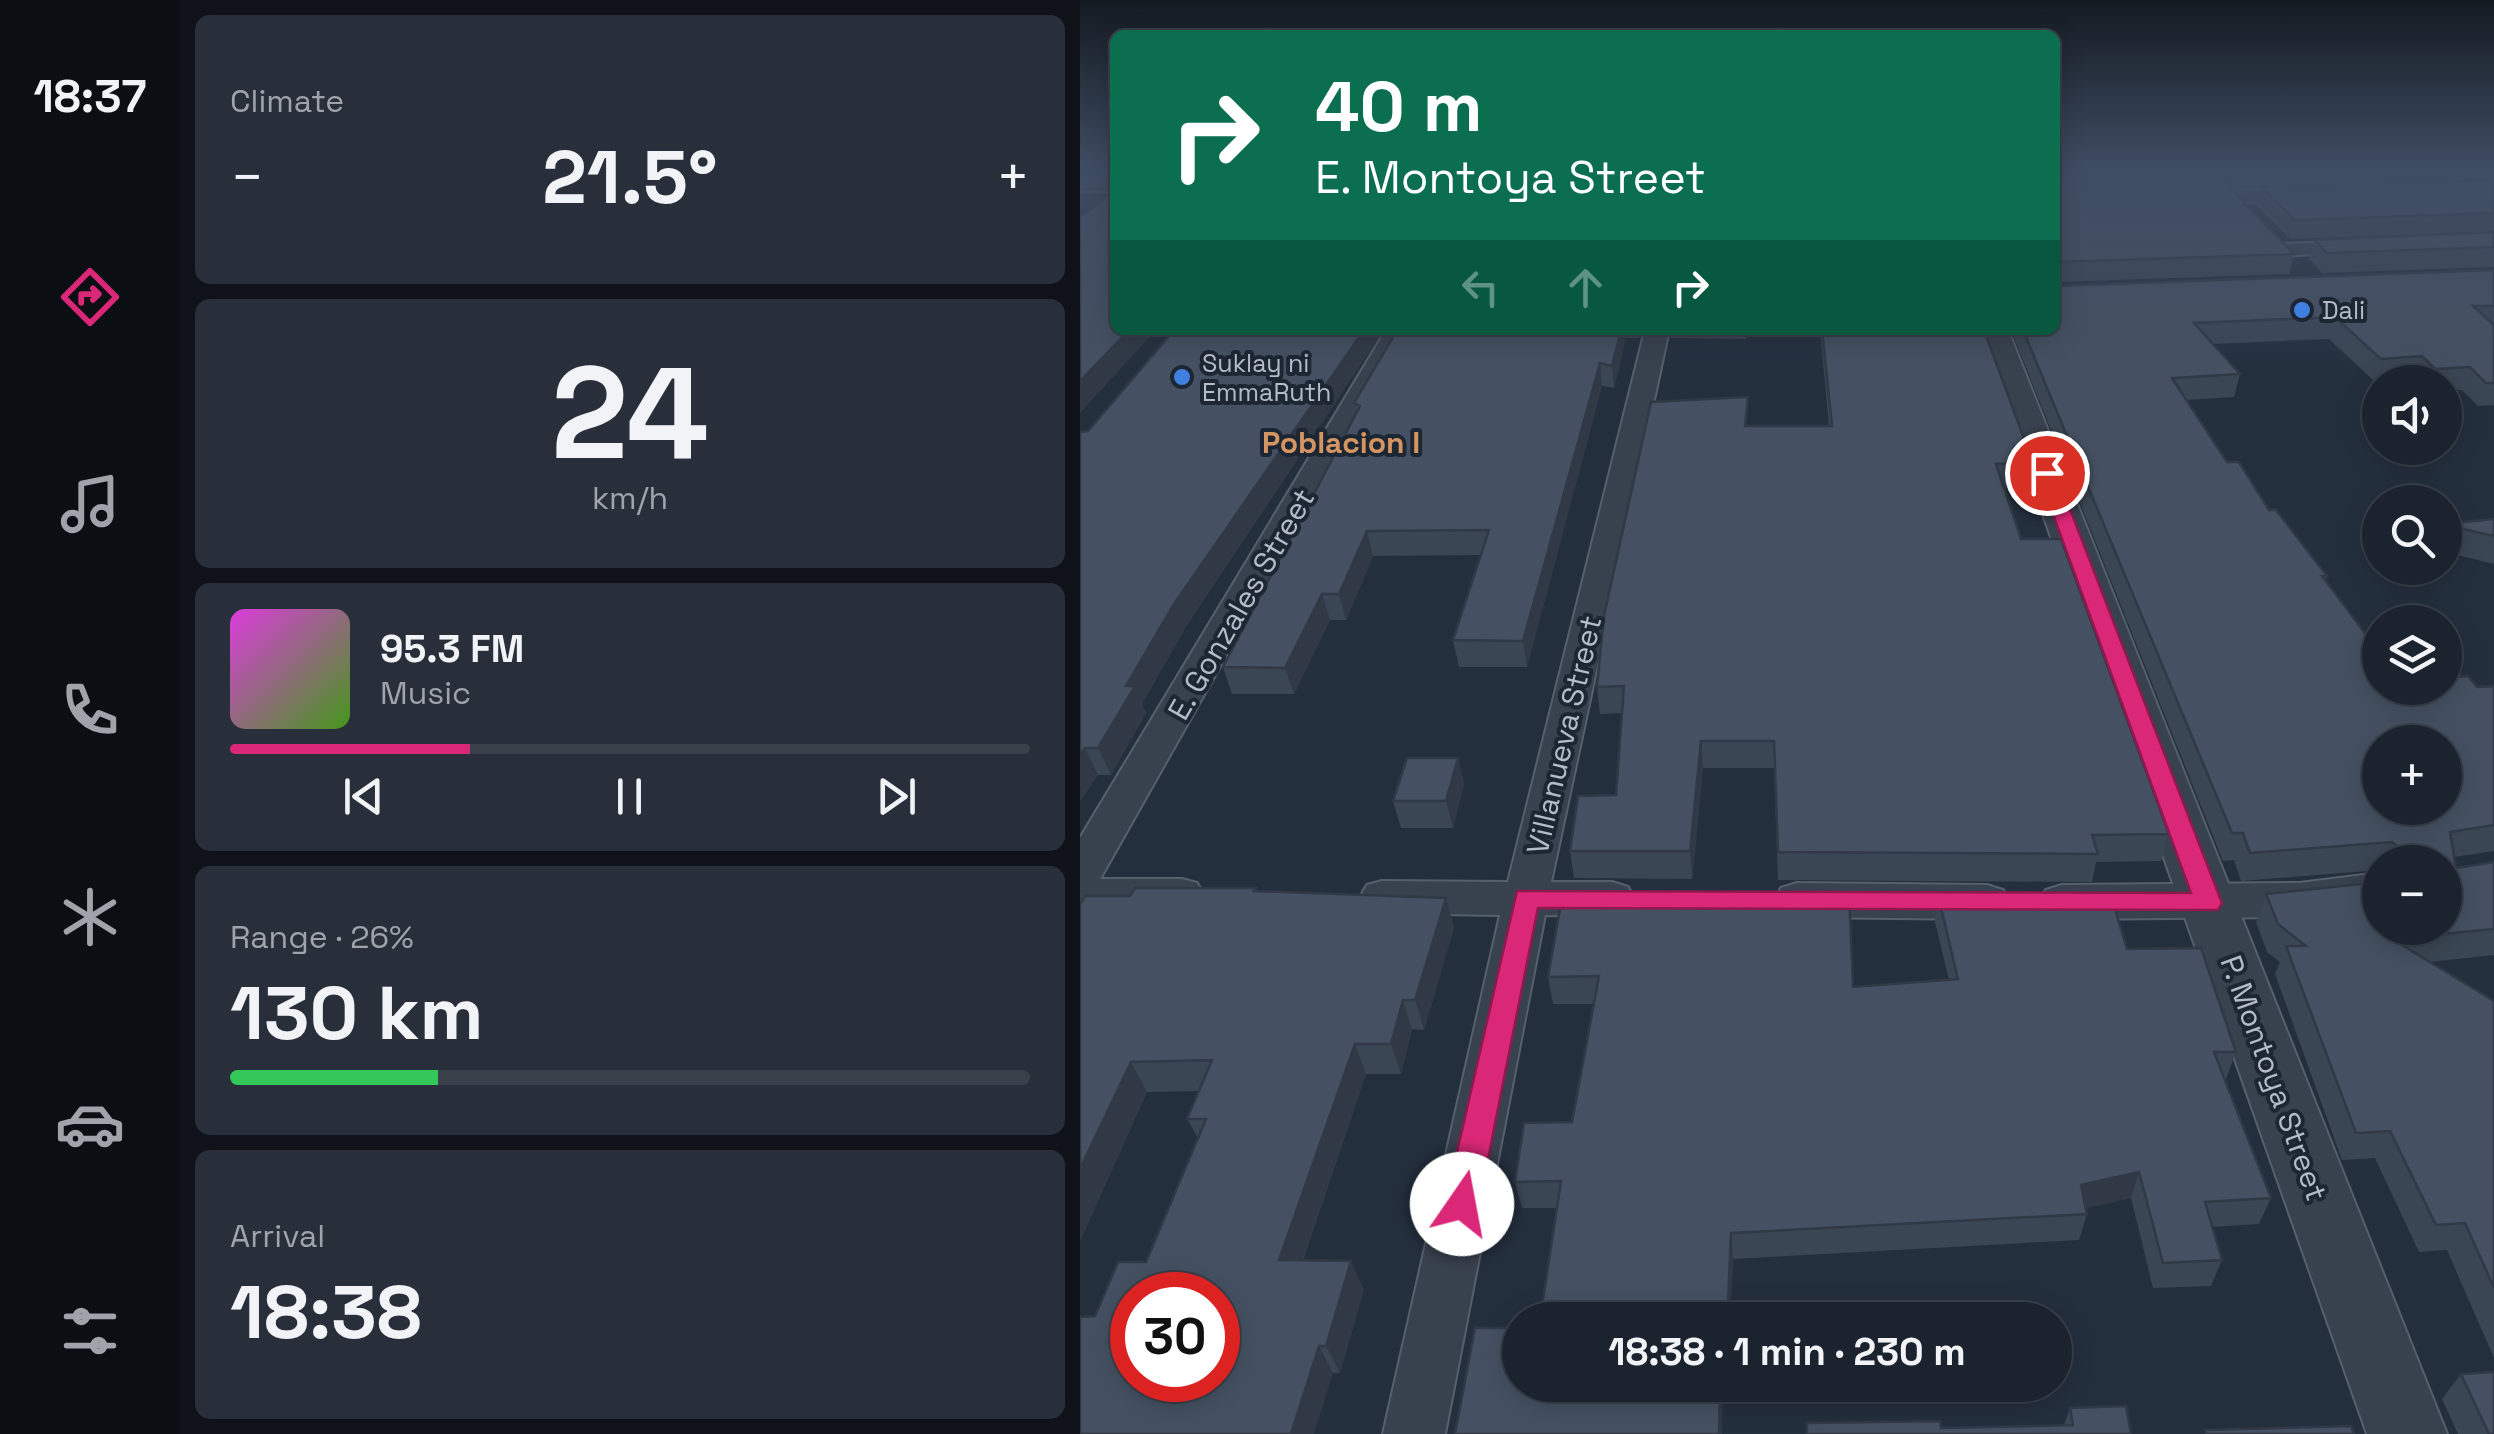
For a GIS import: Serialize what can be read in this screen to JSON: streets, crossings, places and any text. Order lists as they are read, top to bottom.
{
  "streets": {
    "street": ["E. Gonzales Street", "Villanueva Street", "P. Montoya Street"]
  },
  "districts": ["Poblacion I"],
  "places": ["Dali", "Suklay ni EmmaRuth"],
  "page": {
    "tabs": "18:37",
    "tile": [
      "Climate",
      ["24", "km/h"],
      ["Range · 26%", "130 km"],
      ["Arrival", "18:38"]
    ],
    "turn": ["40 m", "E. Montoya Street"],
    "heat": ["−", "21.5°", "+"],
    "map_buttons": ["+", "−"],
    "song": ["95.3 FM", "Music"],
    "limit": "30",
    "trip": "18:38 · 1 min · 230 m"
  }
}
